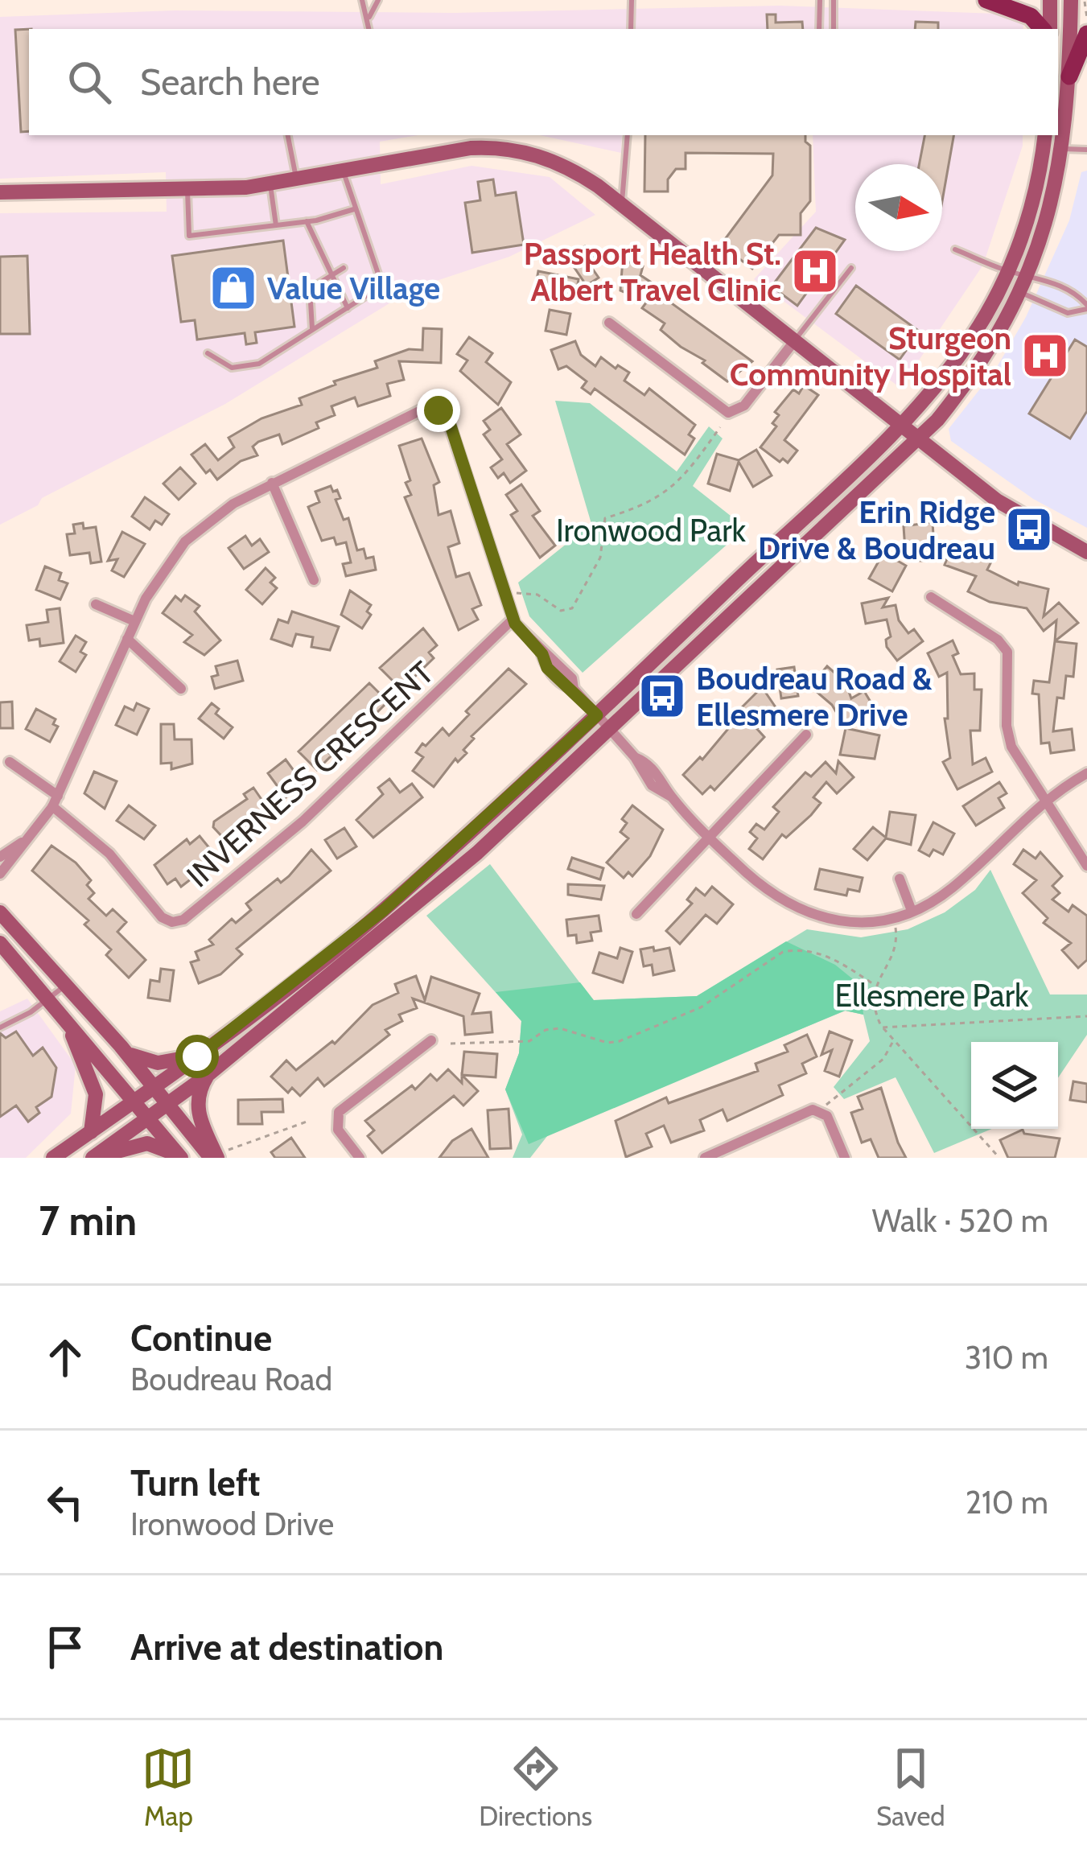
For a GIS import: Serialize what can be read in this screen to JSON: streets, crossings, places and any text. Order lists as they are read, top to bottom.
{
  "streets": {
    "street": ["INVERNESS CRESCENT"]
  },
  "parks": ["Ironwood Park", "Ellesmere Park"],
  "places": {
    "hospital": ["Passport Health St. Albert Travel Clinic", "Sturgeon Community Hospital"],
    "shop": ["Value Village"],
    "bus stop": ["Erin Ridge Drive & Boudreau", "Boudreau Road & Ellesmere Drive"]
  },
  "north": "right",
  "page": {
    "search": "Search here",
    "heading": ["7 min", "Walk · 520 m"],
    "list": [
      ["Continue", "Boudreau Road", "310 m"],
      ["Turn left", "Ironwood Drive", "210 m"],
      "Arrive at destination"
    ],
    "nav": ["Map", "Directions", "Saved"]
  }
}
